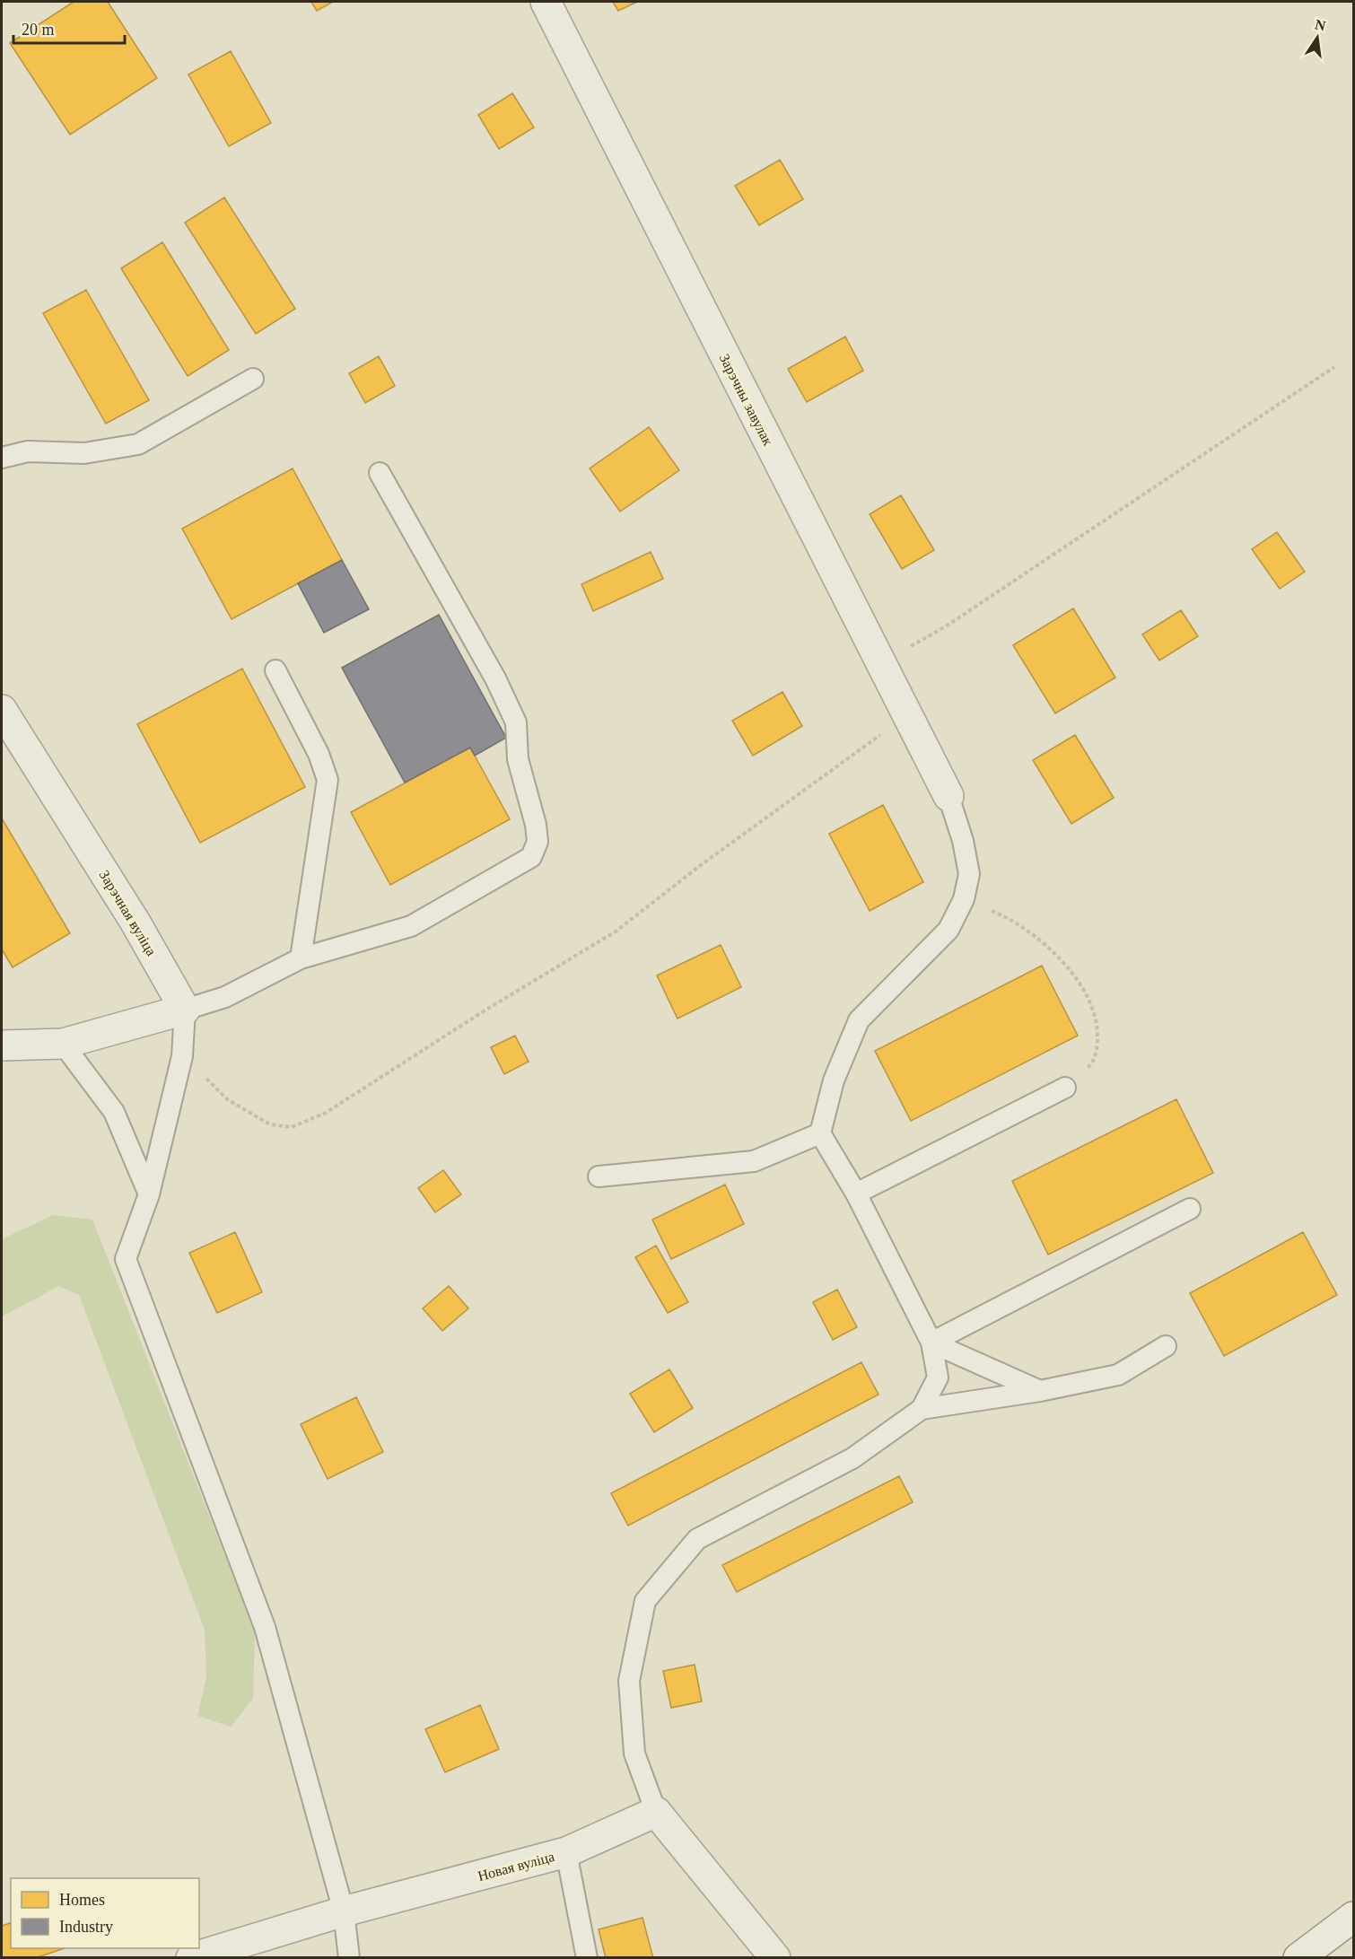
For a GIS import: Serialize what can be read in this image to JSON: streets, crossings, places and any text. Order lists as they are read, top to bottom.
{
  "streets": {
    "street": ["Зарэчны завулак", "Зарэчная вуліца", "Новая вуліца"]
  },
  "legend": ["Homes", "Industry"],
  "scale_bar": "20 m",
  "north": "top"
}
